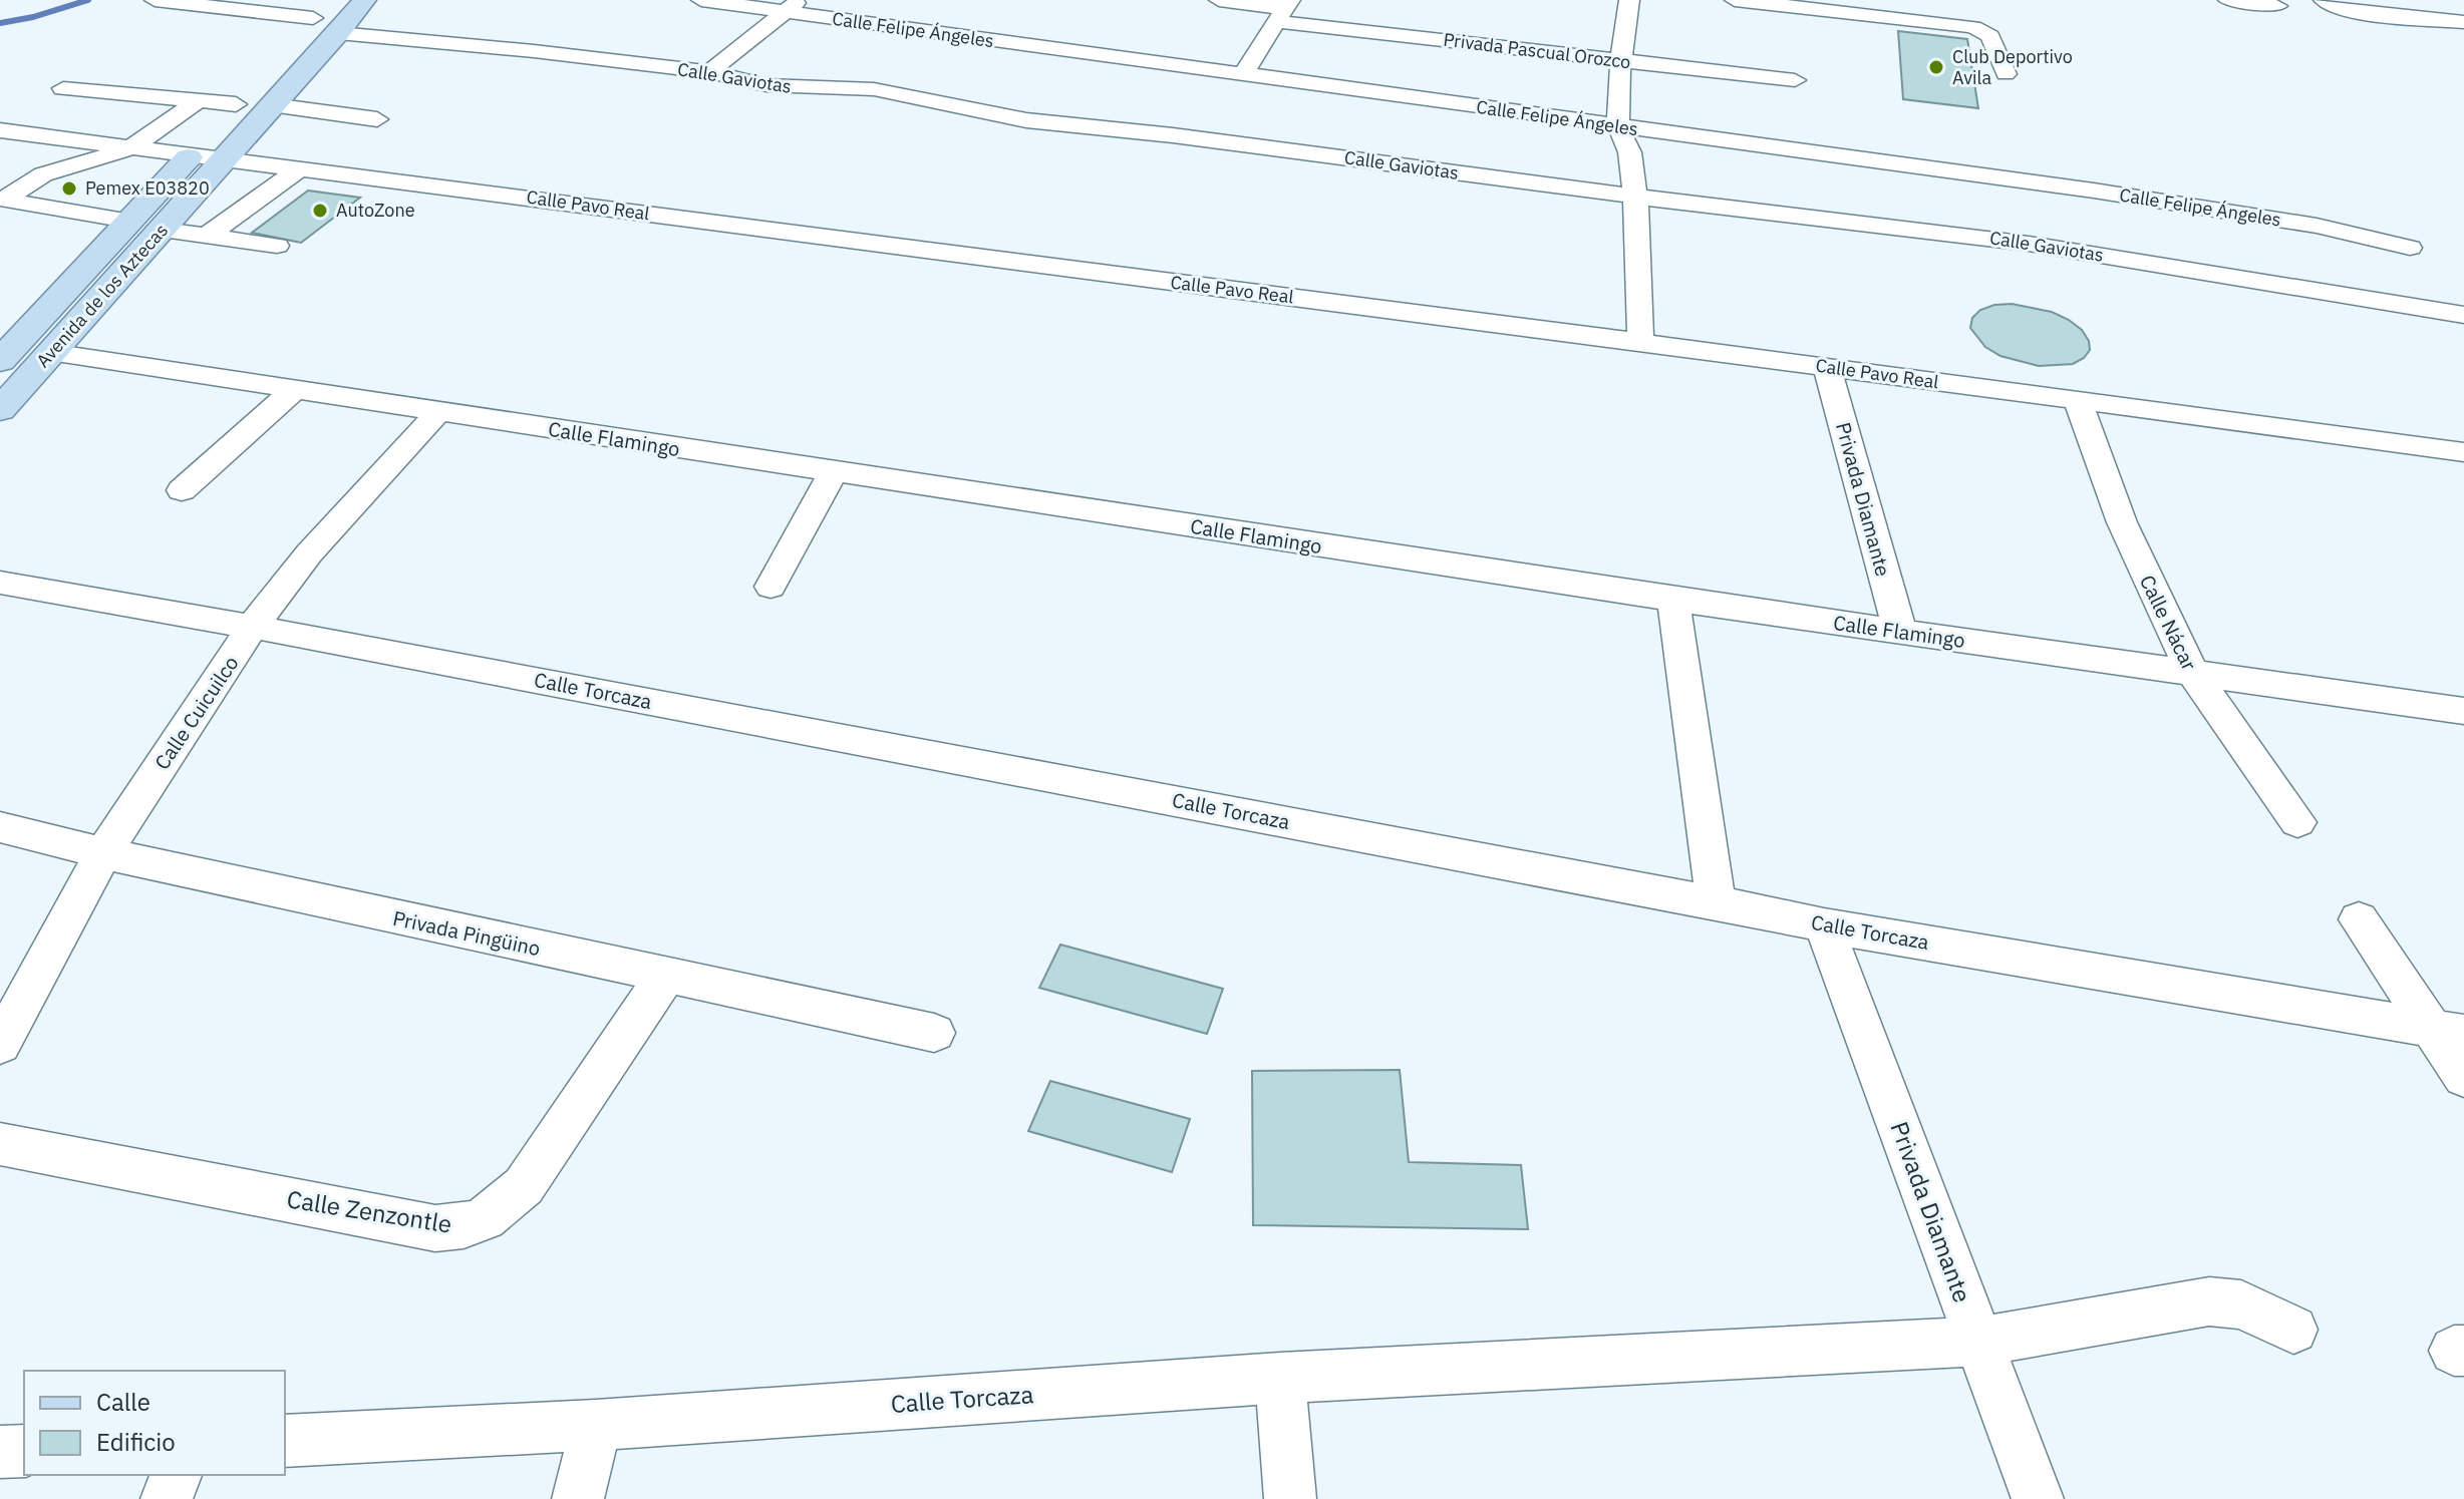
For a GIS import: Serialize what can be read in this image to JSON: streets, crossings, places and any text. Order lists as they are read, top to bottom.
{
  "streets": {
    "main road": ["Avenida de los Aztecas"],
    "street": [
      "Calle Felipe Ángeles",
      "Privada Pascual Orozco",
      "Calle Gaviotas",
      "Calle Pavo Real",
      "Calle Flamingo",
      "Privada Diamante",
      "Calle Nácar",
      "Calle Torcaza",
      "Calle Cuicuilco",
      "Privada Pingüino",
      "Calle Zenzontle"
    ]
  },
  "crossings": [
    ["Calle Gaviotas", "Avenida de los Aztecas"],
    ["Calle Pavo Real", "Avenida de los Aztecas"],
    ["Calle Pavo Real", "Privada Diamante"],
    ["Calle Pavo Real", "Calle Nácar"],
    ["Avenida de los Aztecas", "Calle Flamingo"],
    ["Calle Flamingo", "Privada Diamante"],
    ["Calle Flamingo", "Calle Nácar"],
    ["Calle Flamingo", "Calle Cuicuilco"],
    ["Privada Diamante", "Calle Torcaza"],
    ["Calle Torcaza", "Calle Cuicuilco"],
    ["Calle Cuicuilco", "Privada Pingüino"],
    ["Privada Pingüino", "Calle Zenzontle"]
  ],
  "places": ["Club Deportivo Avila", "Pemex E03820", "AutoZone"],
  "legend": ["Calle", "Edificio"]
}
